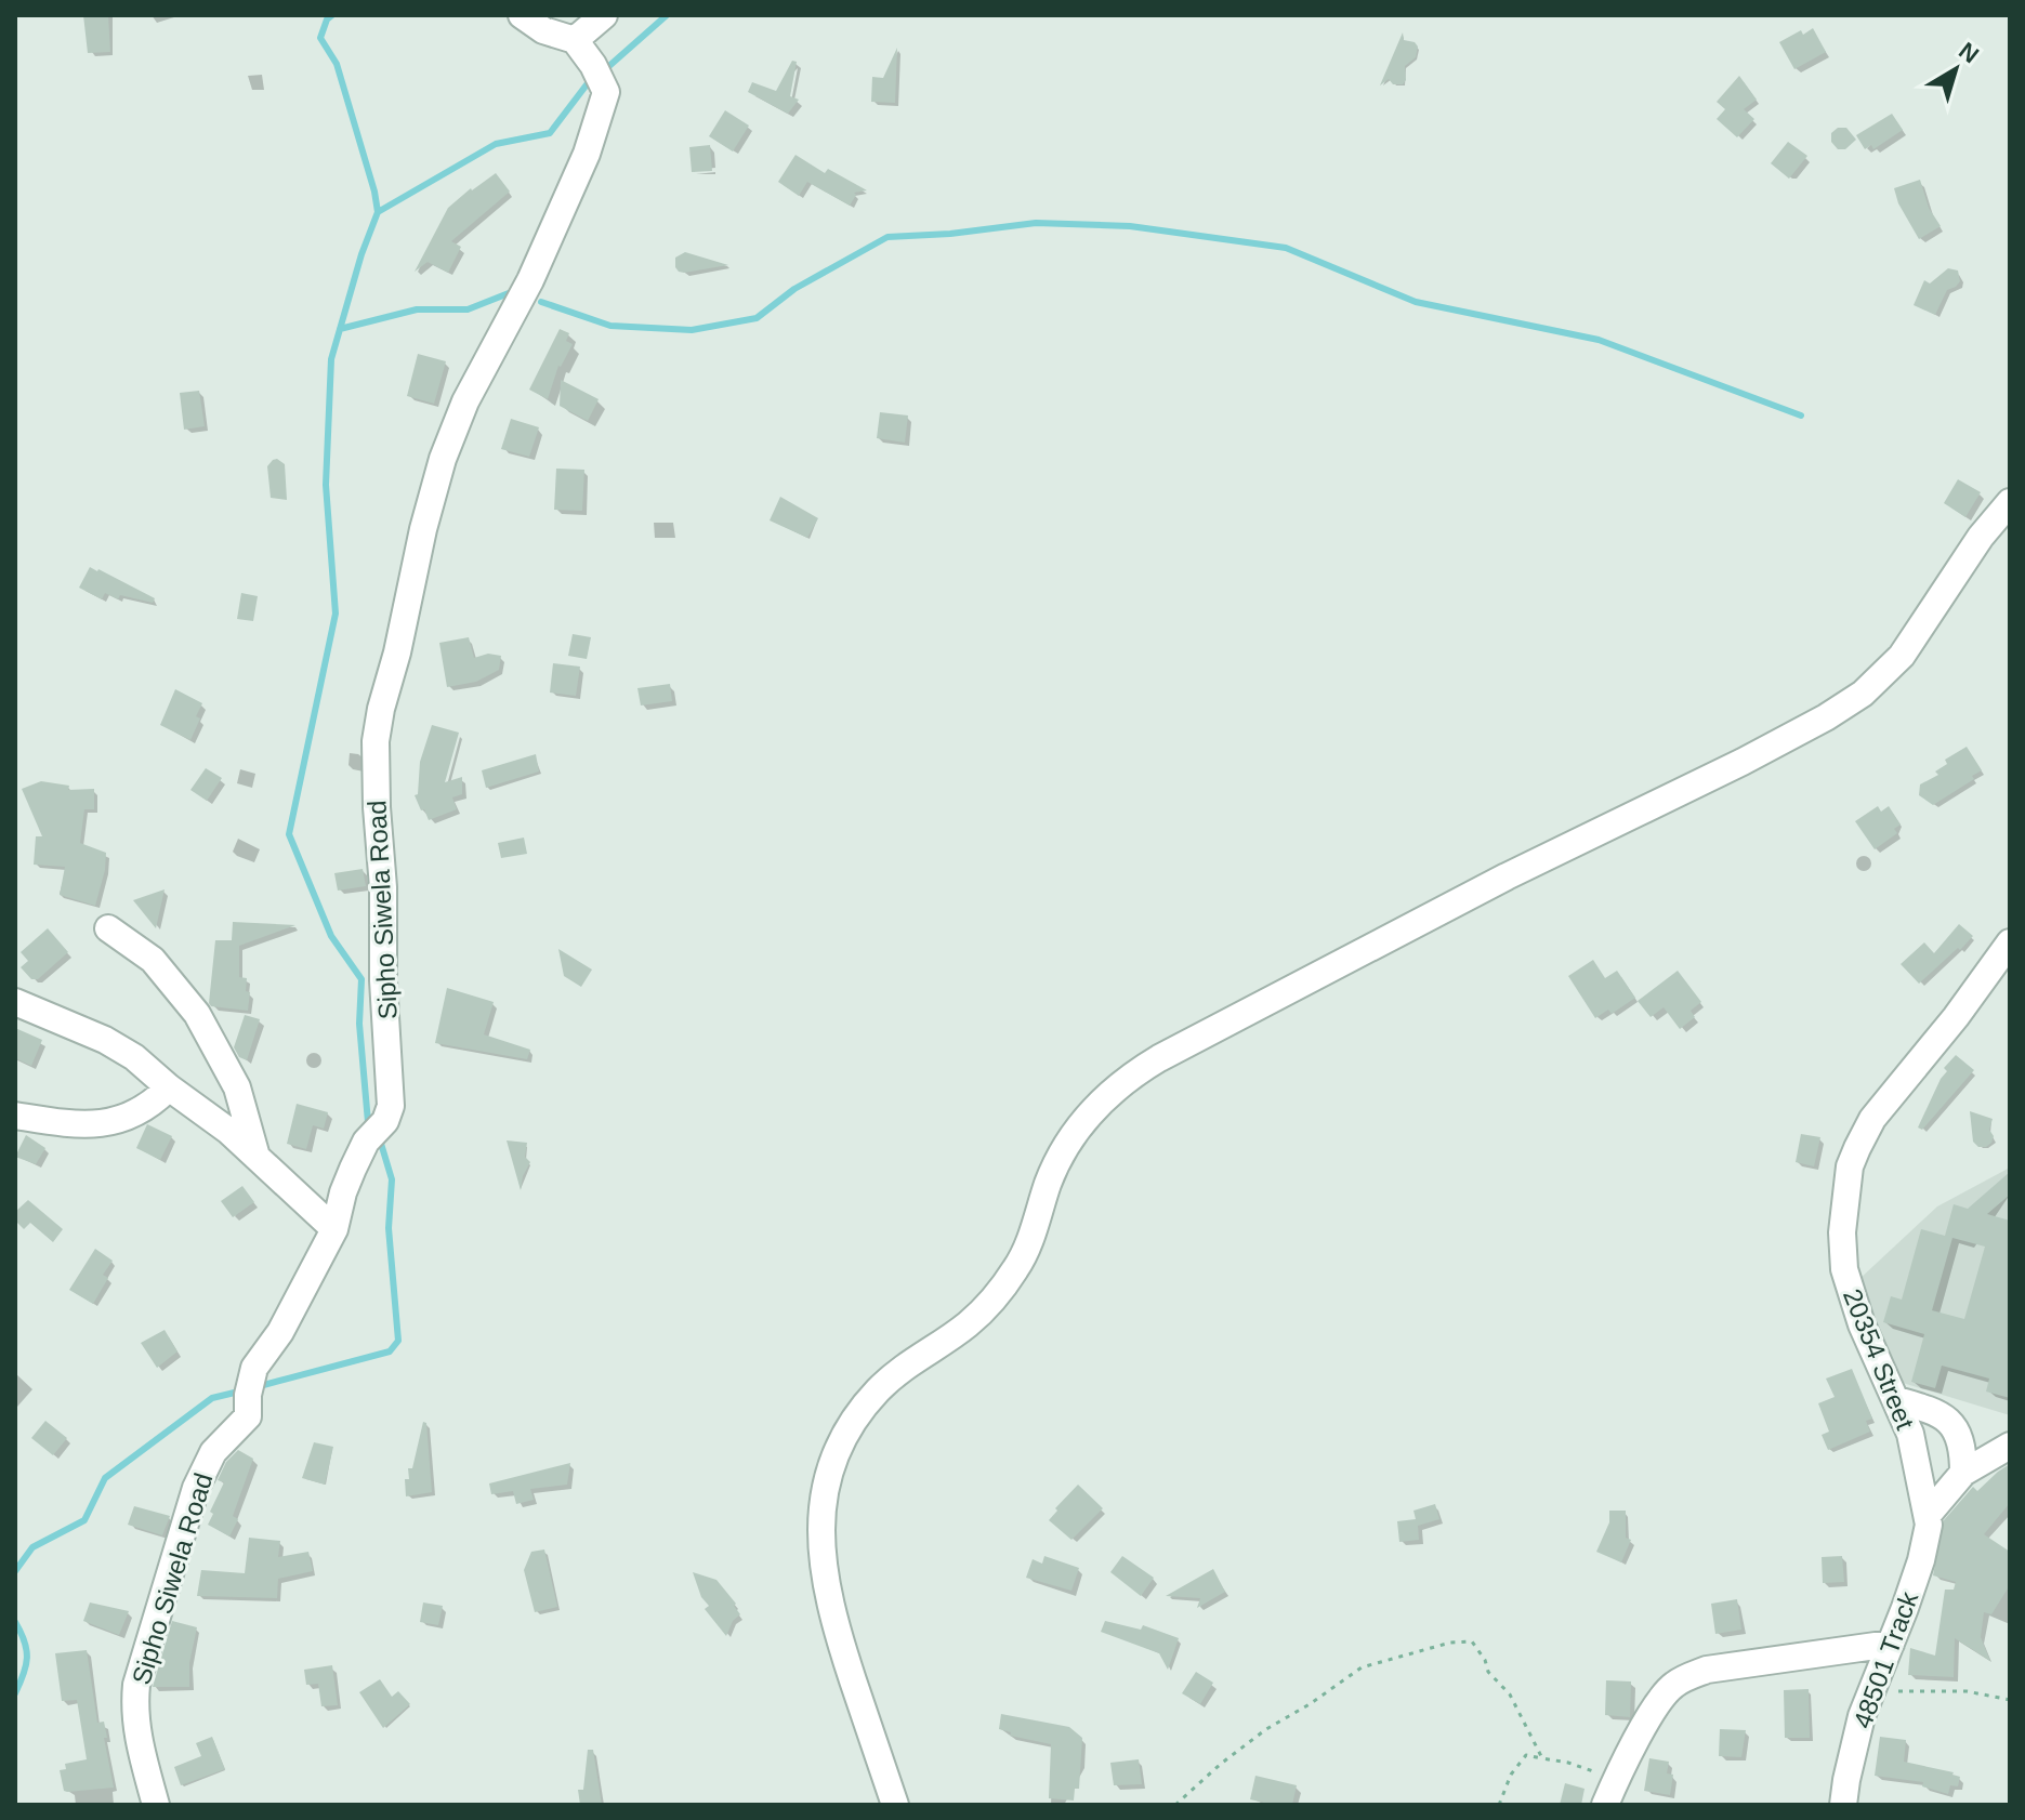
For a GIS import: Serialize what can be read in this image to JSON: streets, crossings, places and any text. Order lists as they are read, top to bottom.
{
  "streets": {
    "street": ["Sipho Siwela Road", "20354 Street", "48501 Track"]
  },
  "crossings": [
    ["20354 Street", "48501 Track"]
  ],
  "north": "top right"
}
